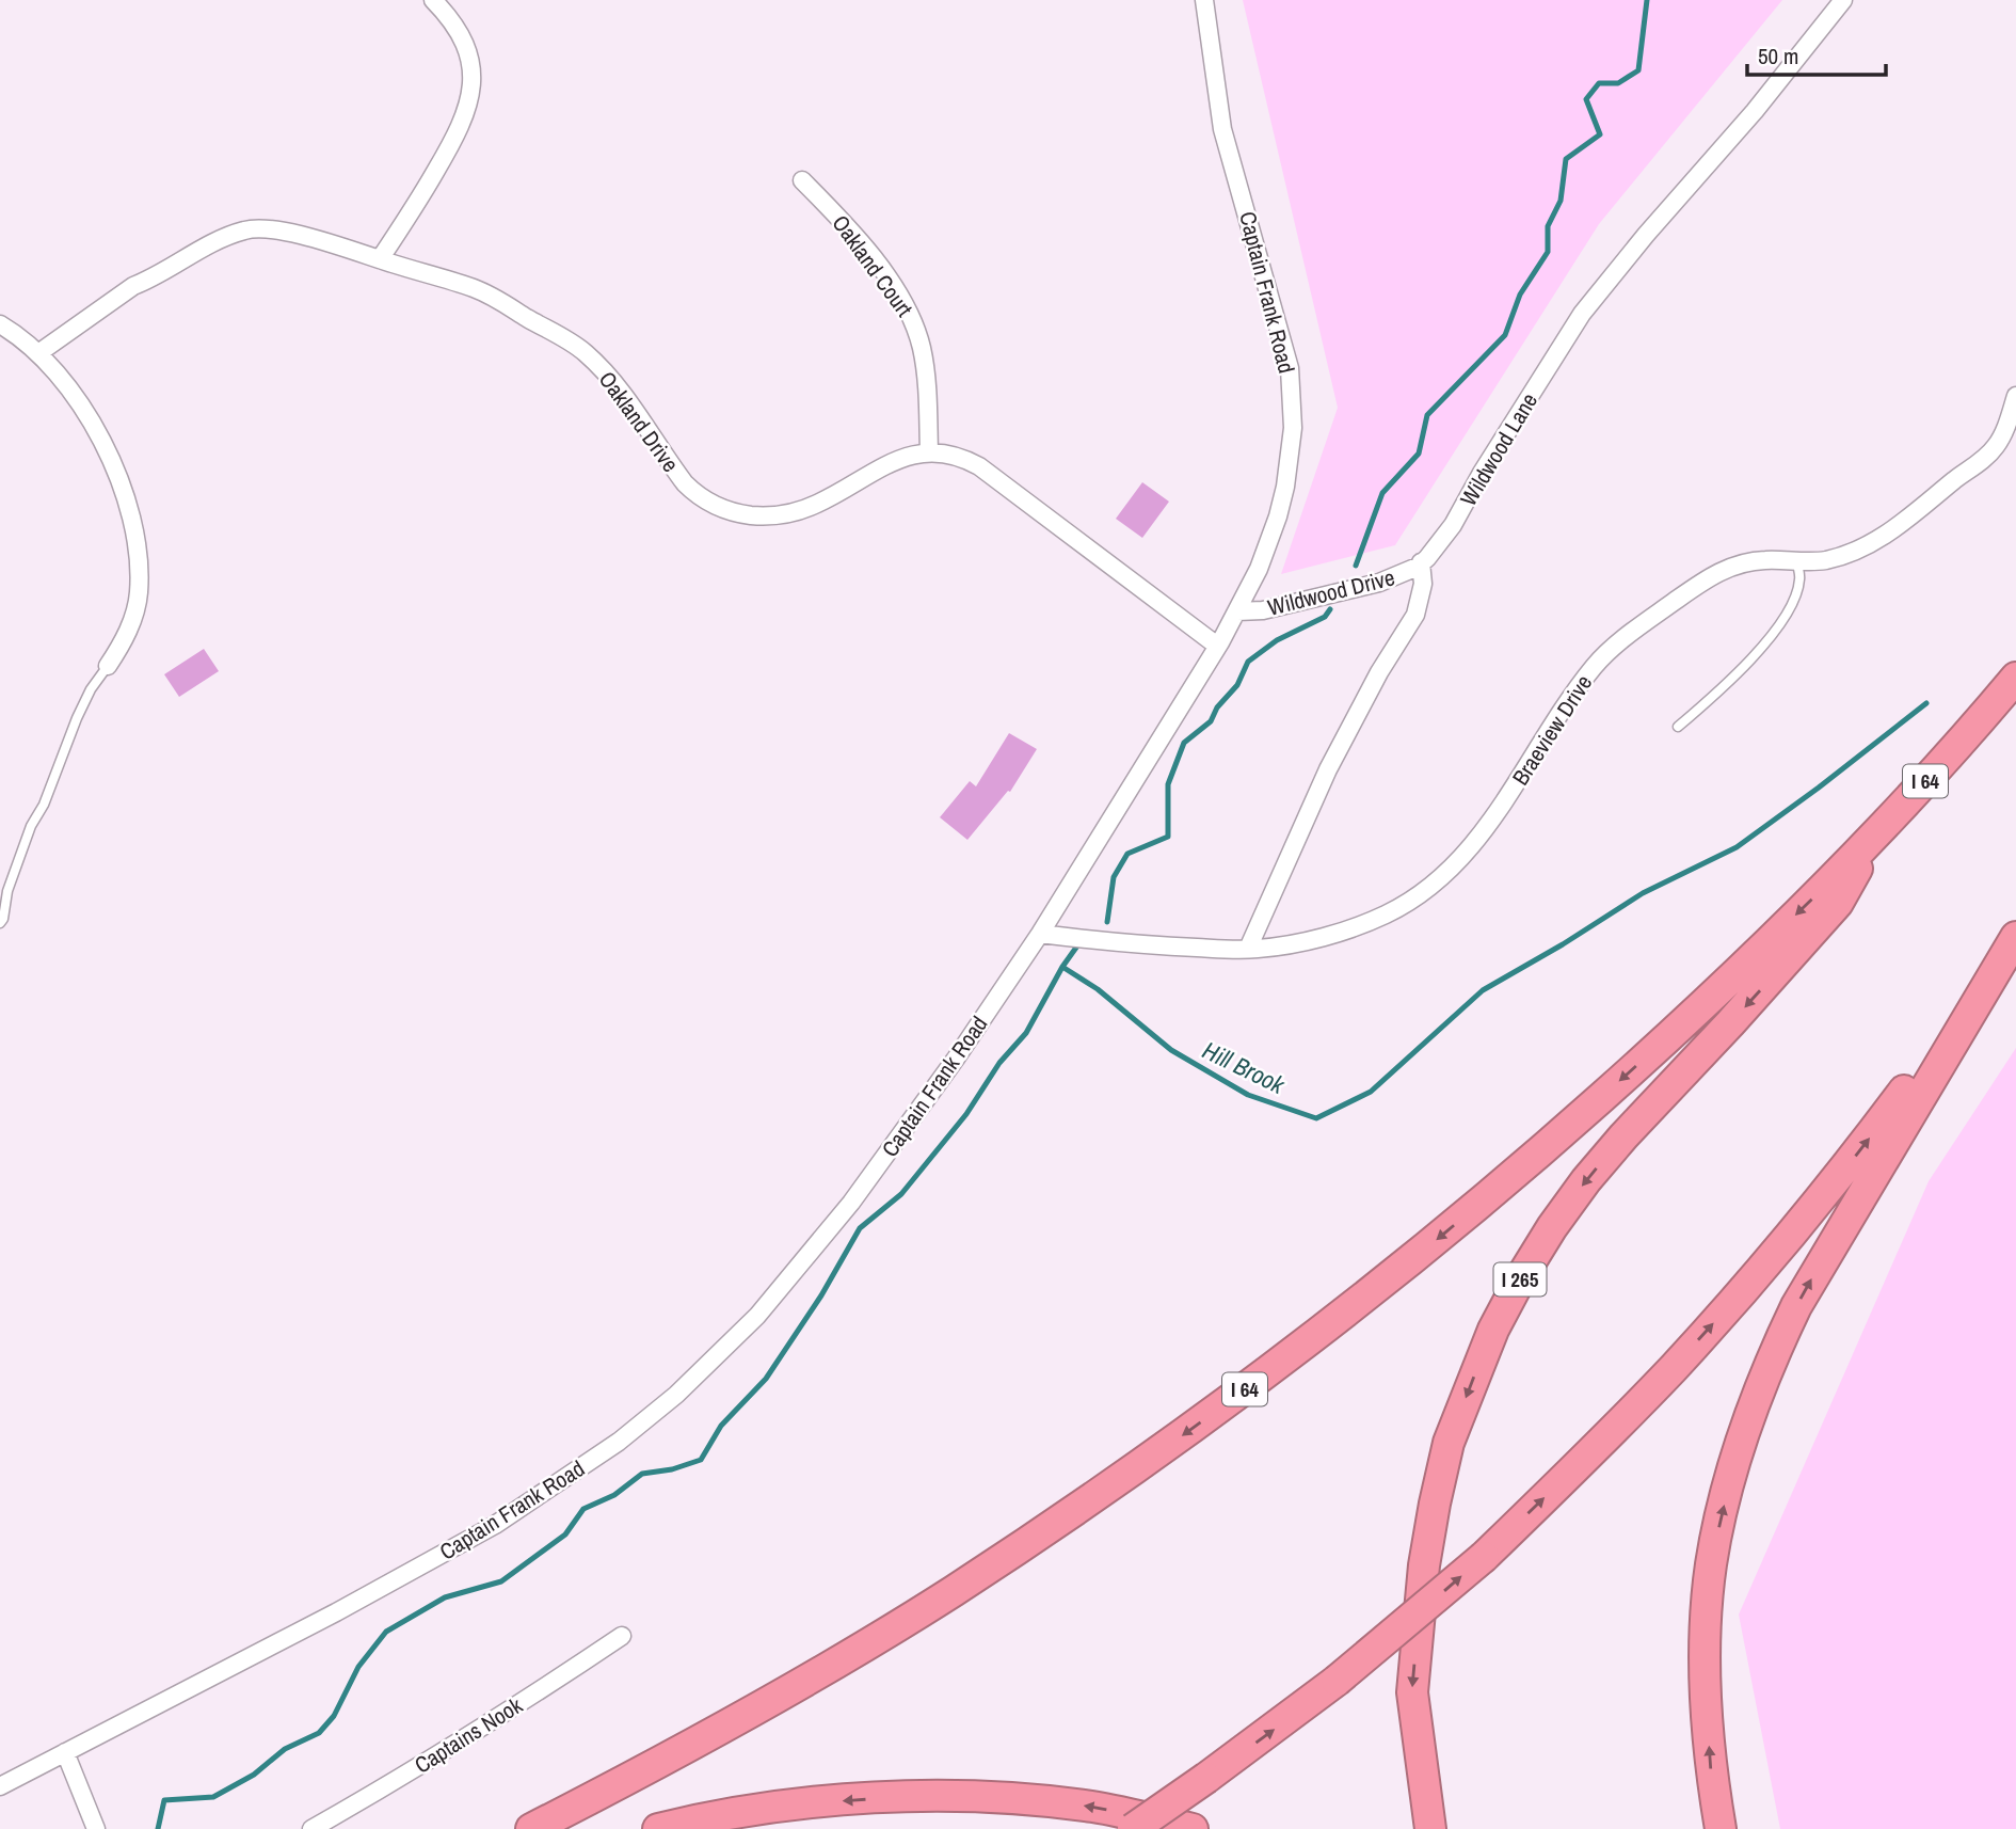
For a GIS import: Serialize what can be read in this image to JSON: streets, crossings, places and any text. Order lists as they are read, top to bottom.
{
  "streets": {
    "highway": ["I 64", "I 265"],
    "street": [
      "Oakland Court",
      "Captain Frank Road",
      "Oakland Drive",
      "Wildwood Lane",
      "Wildwood Drive",
      "Braeview Drive",
      "Captains Nook"
    ]
  },
  "crossings": [
    ["Oakland Court", "Oakland Drive"],
    ["Captain Frank Road", "Oakland Drive"],
    ["Captain Frank Road", "Wildwood Drive"],
    ["Captain Frank Road", "Braeview Drive"],
    ["Wildwood Lane", "Wildwood Drive"],
    ["I 64", "I 265"]
  ],
  "water": ["Hill Brook"],
  "scale_bar": "50 m"
}
